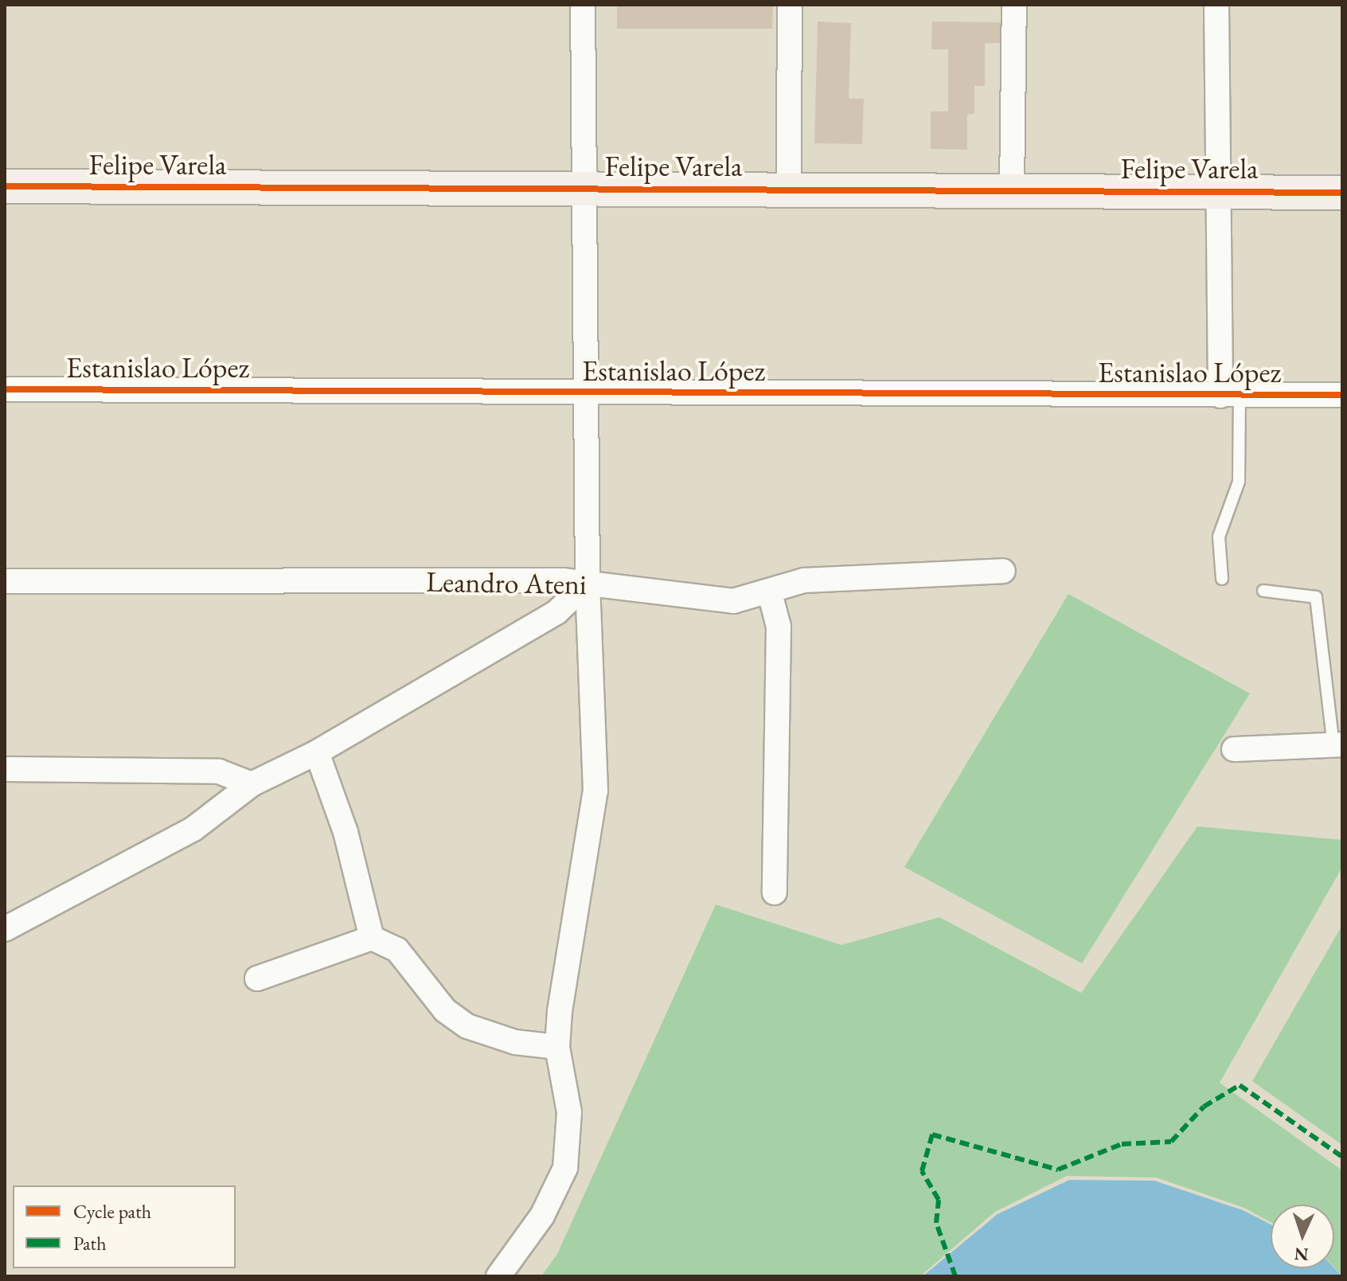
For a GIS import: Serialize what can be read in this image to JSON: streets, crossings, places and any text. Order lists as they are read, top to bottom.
{
  "streets": {
    "street": ["Felipe Varela", "Estanislao López", "Leandro Ateni"]
  },
  "legend": ["Cycle path", "Path"],
  "north": "bottom"
}
